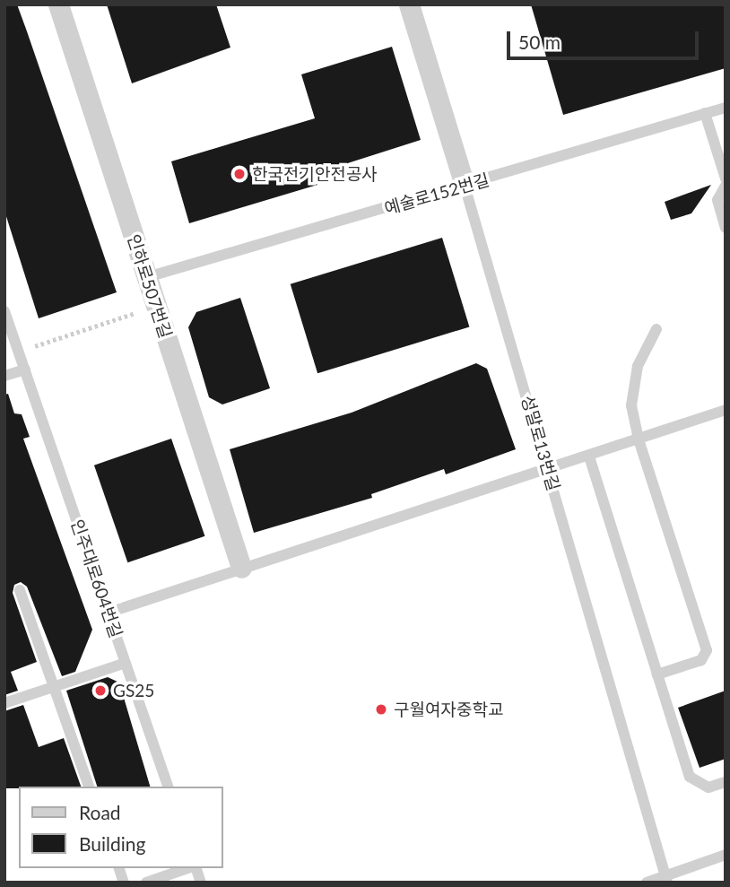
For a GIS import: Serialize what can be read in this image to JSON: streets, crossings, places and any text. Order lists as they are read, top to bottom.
{
  "streets": {
    "street": ["인하로507번길", "성말로13번길"],
    "lane": ["예술로152번길", "인주대로604번길"]
  },
  "crossings": [
    ["예술로152번길", "인하로507번길"],
    ["예술로152번길", "성말로13번길"]
  ],
  "places": ["한국전기안전공사", "GS25", "구월여자중학교"],
  "legend": ["Road", "Building"],
  "scale_bar": "50 m"
}
